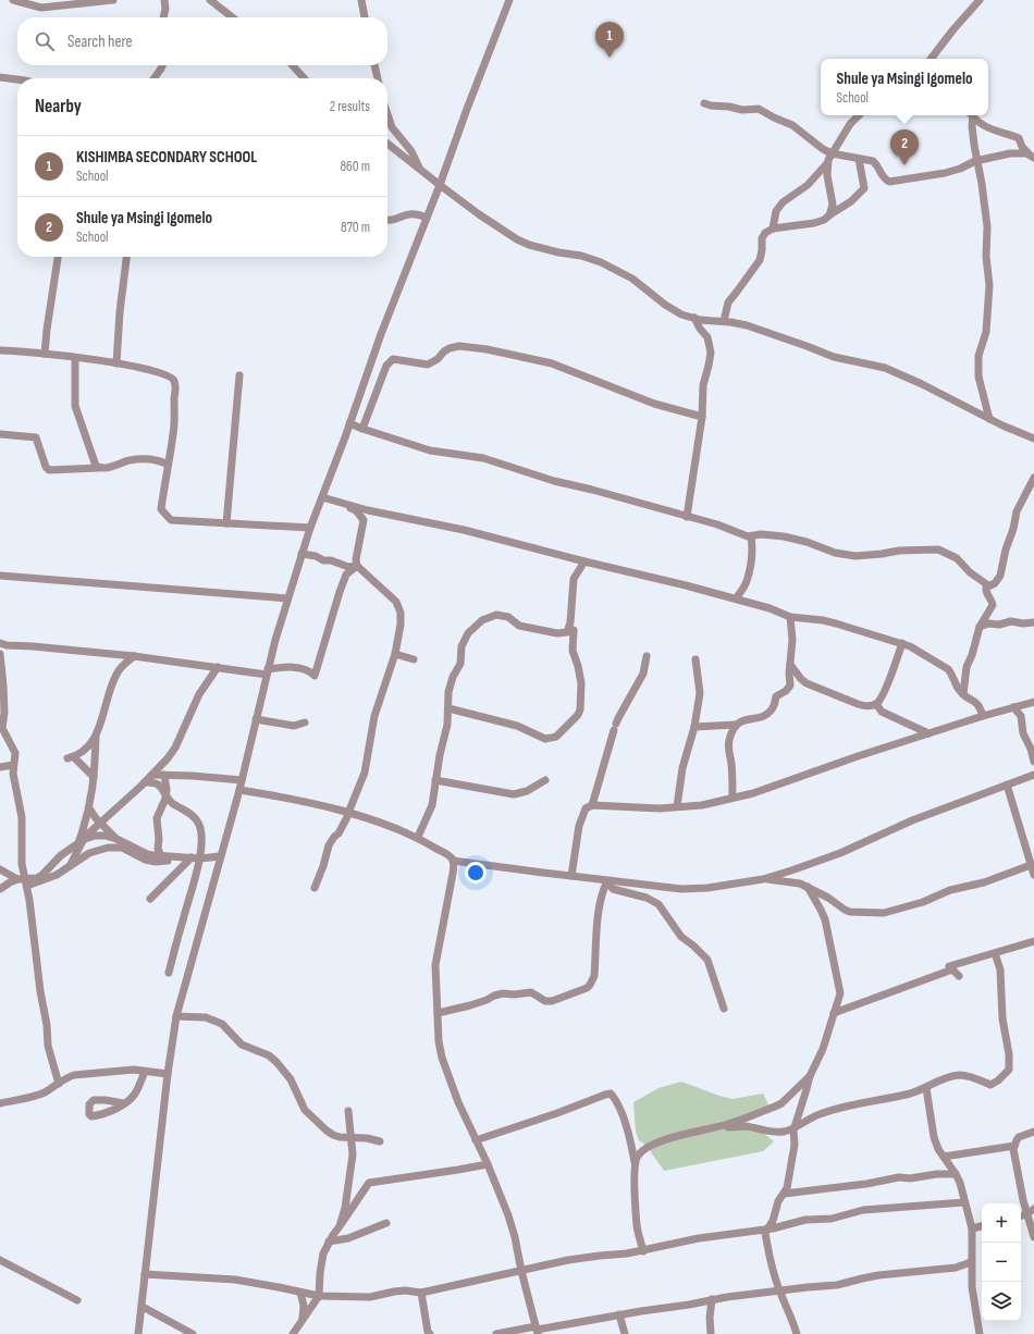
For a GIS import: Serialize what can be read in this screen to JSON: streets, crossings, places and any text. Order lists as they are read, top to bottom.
{
  "page": {
    "search": "Search here",
    "pins": ["1", "2"],
    "popup": ["Shule ya Msingi Igomelo", "School"],
    "heading": ["Nearby", "2 results"],
    "list": [
      {
        "mark": "1",
        "name": "KISHIMBA SECONDARY SCHOOL",
        "note": "School",
        "value": "860 m"
      },
      {
        "mark": "2",
        "name": "Shule ya Msingi Igomelo",
        "note": "School",
        "value": "870 m"
      }
    ],
    "map_buttons": ["+", "−"]
  }
}
